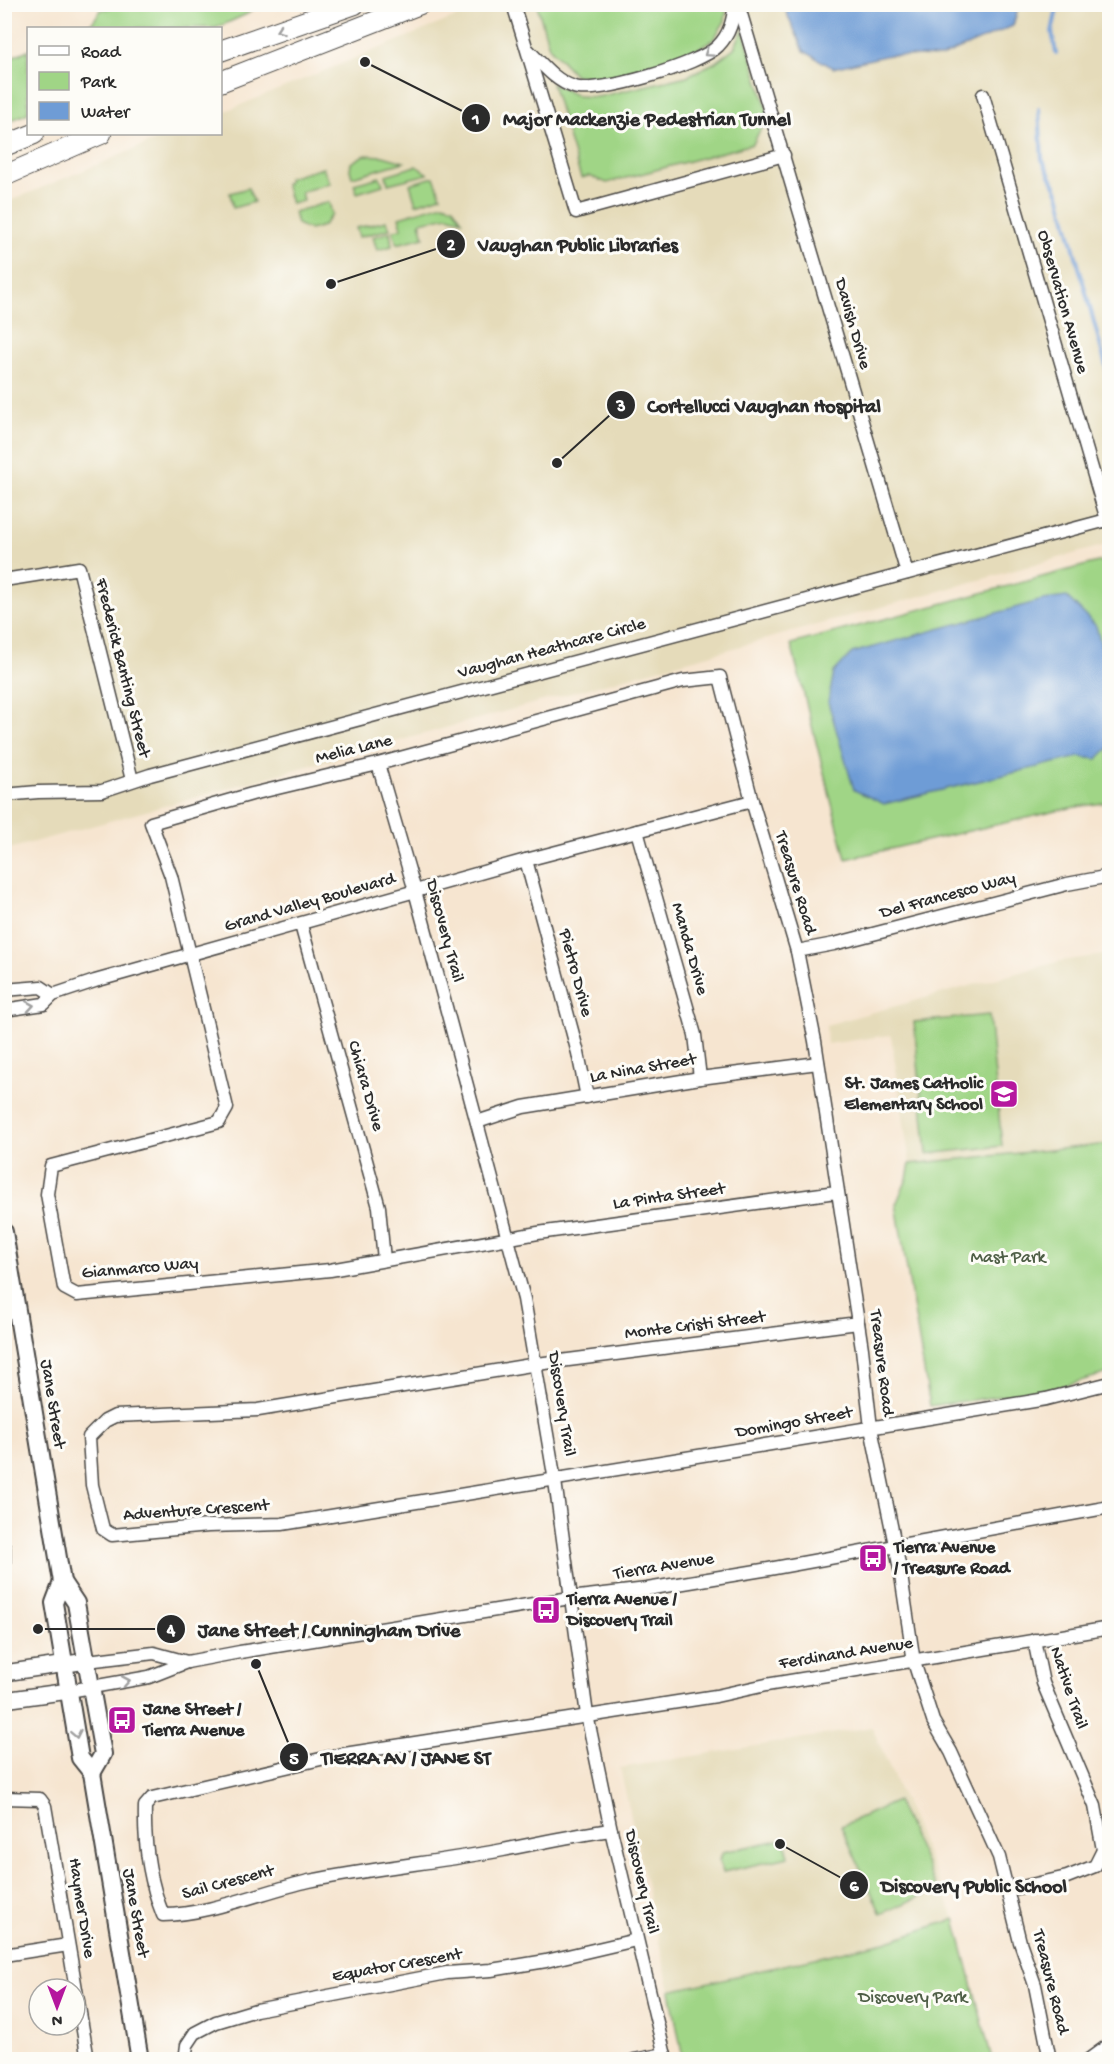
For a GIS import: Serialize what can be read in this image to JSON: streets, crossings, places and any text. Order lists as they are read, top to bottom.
{
  "streets": {
    "main road": ["Jane Street"],
    "street": [
      "Observation Avenue",
      "Davish Drive",
      "Vaughan Heathcare Circle",
      "Frederick Banting Street",
      "Melia Lane",
      "Treasure Road",
      "Del Francesco Way",
      "Grand Valley Boulevard",
      "Discovery Trail",
      "Manda Drive",
      "Pietro Drive",
      "La Nina Street",
      "Chiara Drive",
      "La Pinta Street",
      "Gianmarco Way",
      "Monte Cristi Street",
      "Domingo Street",
      "Adventure Crescent",
      "Tierra Avenue",
      "Ferdinand Avenue",
      "Native Trail",
      "Sail Crescent",
      "Haymer Drive",
      "Equator Crescent"
    ]
  },
  "crossings": [
    ["Observation Avenue", "Vaughan Heathcare Circle"],
    ["Davish Drive", "Vaughan Heathcare Circle"],
    ["Vaughan Heathcare Circle", "Frederick Banting Street"],
    ["Melia Lane", "Treasure Road"],
    ["Melia Lane", "Grand Valley Boulevard"],
    ["Melia Lane", "Discovery Trail"],
    ["Melia Lane", "Gianmarco Way"],
    ["Treasure Road", "Del Francesco Way"],
    ["Treasure Road", "Grand Valley Boulevard"],
    ["Treasure Road", "La Nina Street"],
    ["Treasure Road", "La Pinta Street"],
    ["Treasure Road", "Monte Cristi Street"],
    ["Treasure Road", "Domingo Street"],
    ["Treasure Road", "Tierra Avenue"],
    ["Treasure Road", "Ferdinand Avenue"],
    ["Treasure Road", "Native Trail"],
    ["Grand Valley Boulevard", "Discovery Trail"],
    ["Grand Valley Boulevard", "Manda Drive"],
    ["Grand Valley Boulevard", "Pietro Drive"],
    ["Grand Valley Boulevard", "Chiara Drive"],
    ["Grand Valley Boulevard", "Gianmarco Way"],
    ["Discovery Trail", "La Nina Street"],
    ["Discovery Trail", "La Pinta Street"],
    ["Discovery Trail", "Gianmarco Way"],
    ["Discovery Trail", "Monte Cristi Street"],
    ["Discovery Trail", "Domingo Street"],
    ["Discovery Trail", "Adventure Crescent"],
    ["Discovery Trail", "Tierra Avenue"],
    ["Discovery Trail", "Ferdinand Avenue"],
    ["Discovery Trail", "Sail Crescent"],
    ["Discovery Trail", "Equator Crescent"],
    ["Manda Drive", "La Nina Street"],
    ["Pietro Drive", "La Nina Street"],
    ["Chiara Drive", "Gianmarco Way"],
    ["La Pinta Street", "Gianmarco Way"],
    ["Monte Cristi Street", "Adventure Crescent"],
    ["Jane Street", "Tierra Avenue"],
    ["Domingo Street", "Adventure Crescent"],
    ["Ferdinand Avenue", "Native Trail"],
    ["Ferdinand Avenue", "Sail Crescent"]
  ],
  "parks": ["Mast Park", "Discovery Park"],
  "places": {
    "other": [
      "Major Mackenzie Pedestrian Tunnel",
      "Vaughan Public Libraries",
      "Cortellucci Vaughan Hospital",
      "Jane Street / Cunningham Drive",
      "TIERRA AV / JANE ST",
      "Discovery Public School"
    ],
    "school or university": ["St. James Catholic Elementary School"],
    "bus stop": ["Tierra Avenue / Treasure Road", "Tierra Avenue / Discovery Trail", "Jane Street / Tierra Avenue"]
  },
  "legend": ["Road", "Park", "Water"],
  "north": "bottom"
}
